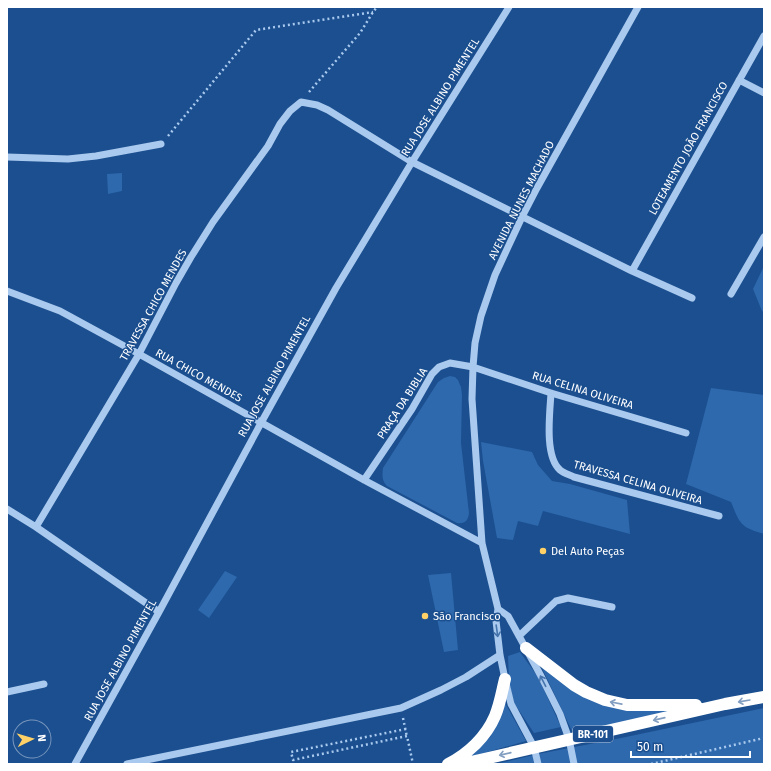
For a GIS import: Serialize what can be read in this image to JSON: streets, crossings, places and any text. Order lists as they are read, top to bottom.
{
  "streets": {
    "highway": ["BR-101"],
    "street": [
      "RUA JOSE ALBINO PIMENTEL",
      "LOTEAMENTO JOÃO FRANCISCO",
      "AVENIDA NUNES MACHADO",
      "TRAVESSA CHICO MENDES",
      "RUA CHICO MENDES",
      "RUA CELINA OLIVEIRA",
      "PRAÇA DA BIBLIA",
      "TRAVESSA CELINA OLIVEIRA"
    ]
  },
  "crossings": [
    ["RUA JOSE ALBINO PIMENTEL", "RUA CHICO MENDES"],
    ["AVENIDA NUNES MACHADO", "RUA CHICO MENDES"],
    ["AVENIDA NUNES MACHADO", "RUA CELINA OLIVEIRA"],
    ["AVENIDA NUNES MACHADO", "PRAÇA DA BIBLIA"],
    ["AVENIDA NUNES MACHADO", "BR-101"],
    ["TRAVESSA CHICO MENDES", "RUA CHICO MENDES"],
    ["RUA CHICO MENDES", "PRAÇA DA BIBLIA"],
    ["RUA CELINA OLIVEIRA", "PRAÇA DA BIBLIA"],
    ["RUA CELINA OLIVEIRA", "TRAVESSA CELINA OLIVEIRA"]
  ],
  "places": ["Del Auto Peças", "São Francisco"],
  "scale_bar": "50 m",
  "north": "right"
}
